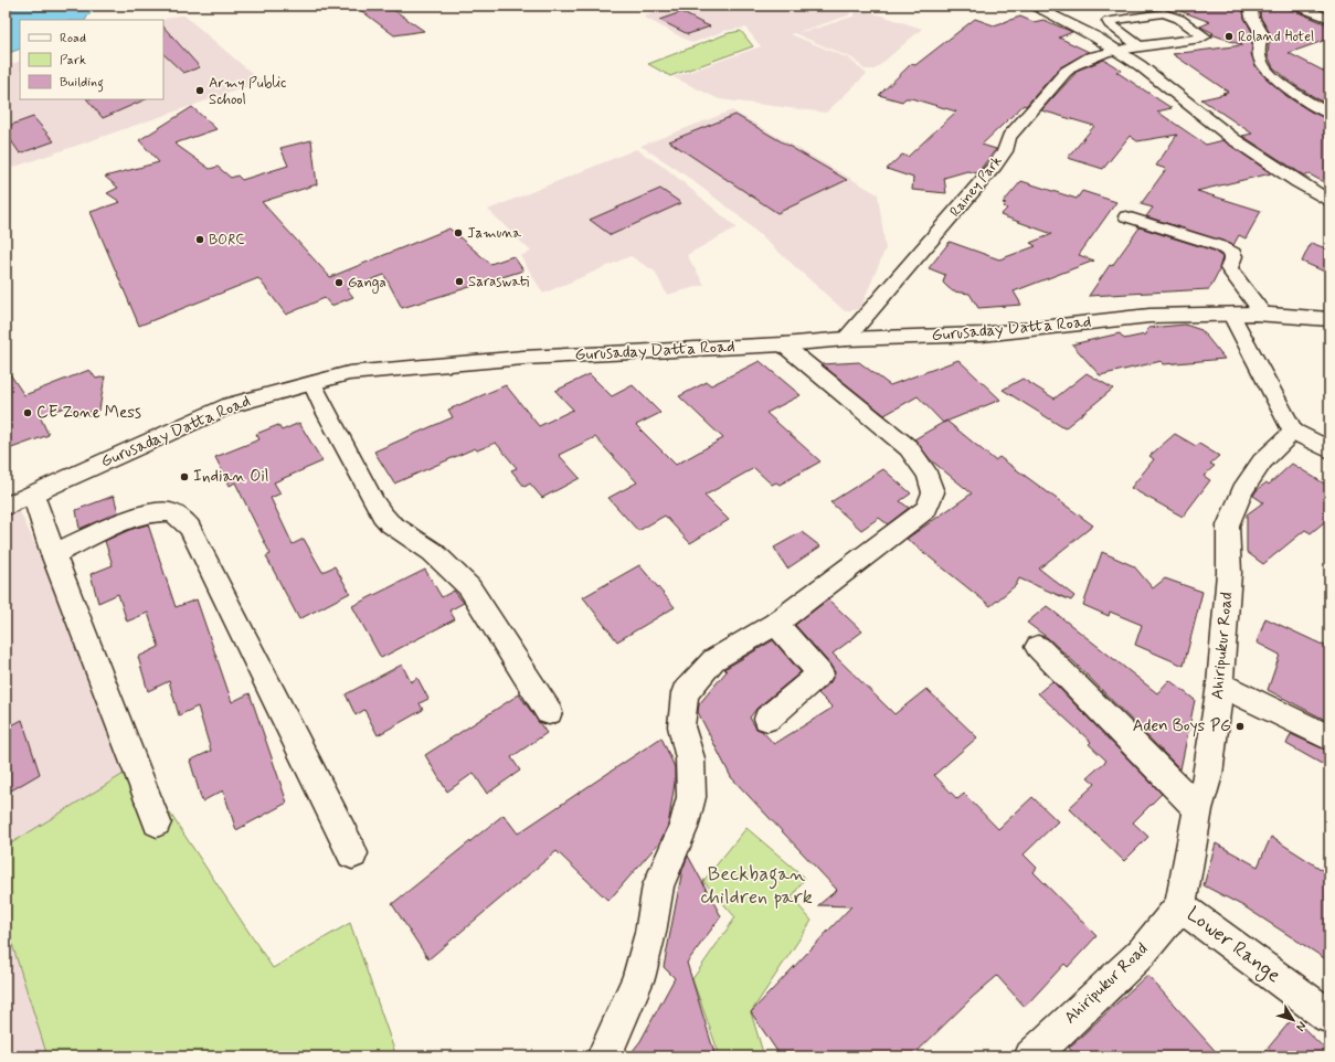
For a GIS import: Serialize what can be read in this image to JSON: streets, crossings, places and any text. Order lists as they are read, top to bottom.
{
  "streets": {
    "street": [
      "Rainey Park",
      "Gurusaday Datta Road",
      "Ahiripukur Road",
      "Lower Range"
    ]
  },
  "crossings": [
    ["Rainey Park", "Gurusaday Datta Road"],
    ["Ahiripukur Road", "Lower Range"]
  ],
  "parks": ["Beckbagan children park"],
  "places": [
    "Roland Hotel",
    "Army Public School",
    "Jamuna",
    "BORC",
    "Saraswati",
    "Ganga",
    "CE Zone Mess",
    "Indian Oil",
    "Aden Boys PG"
  ],
  "legend": ["Road", "Park", "Building"],
  "north": "bottom right"
}
